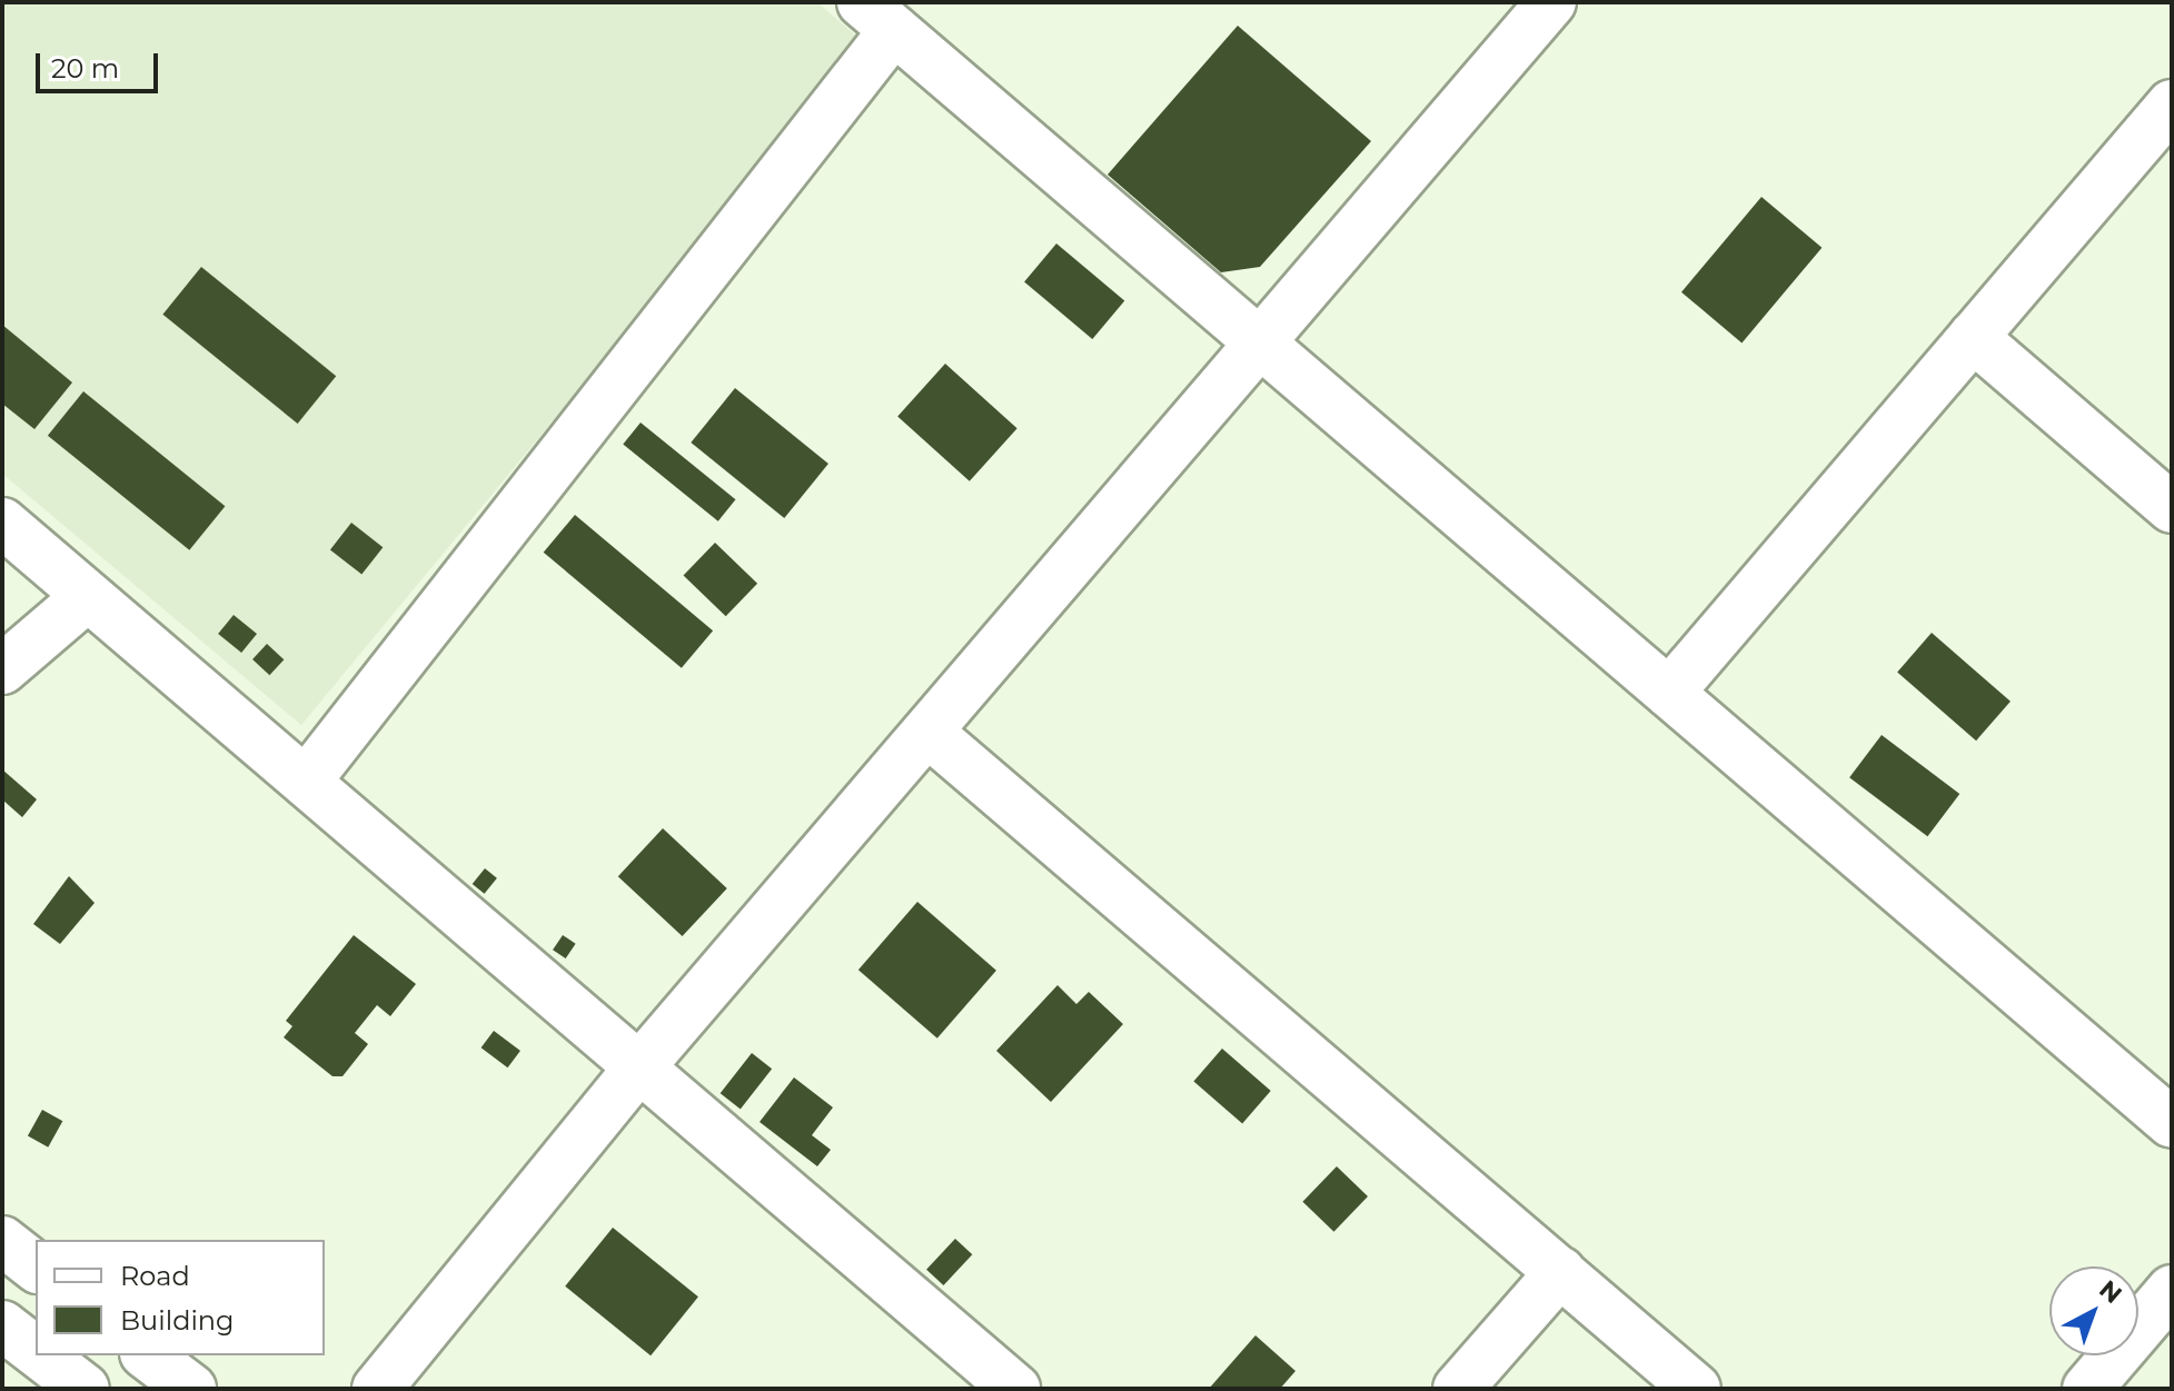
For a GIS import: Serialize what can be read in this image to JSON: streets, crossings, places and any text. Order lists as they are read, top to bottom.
{
  "legend": ["Road", "Building"],
  "scale_bar": "20 m",
  "north": "top right"
}
